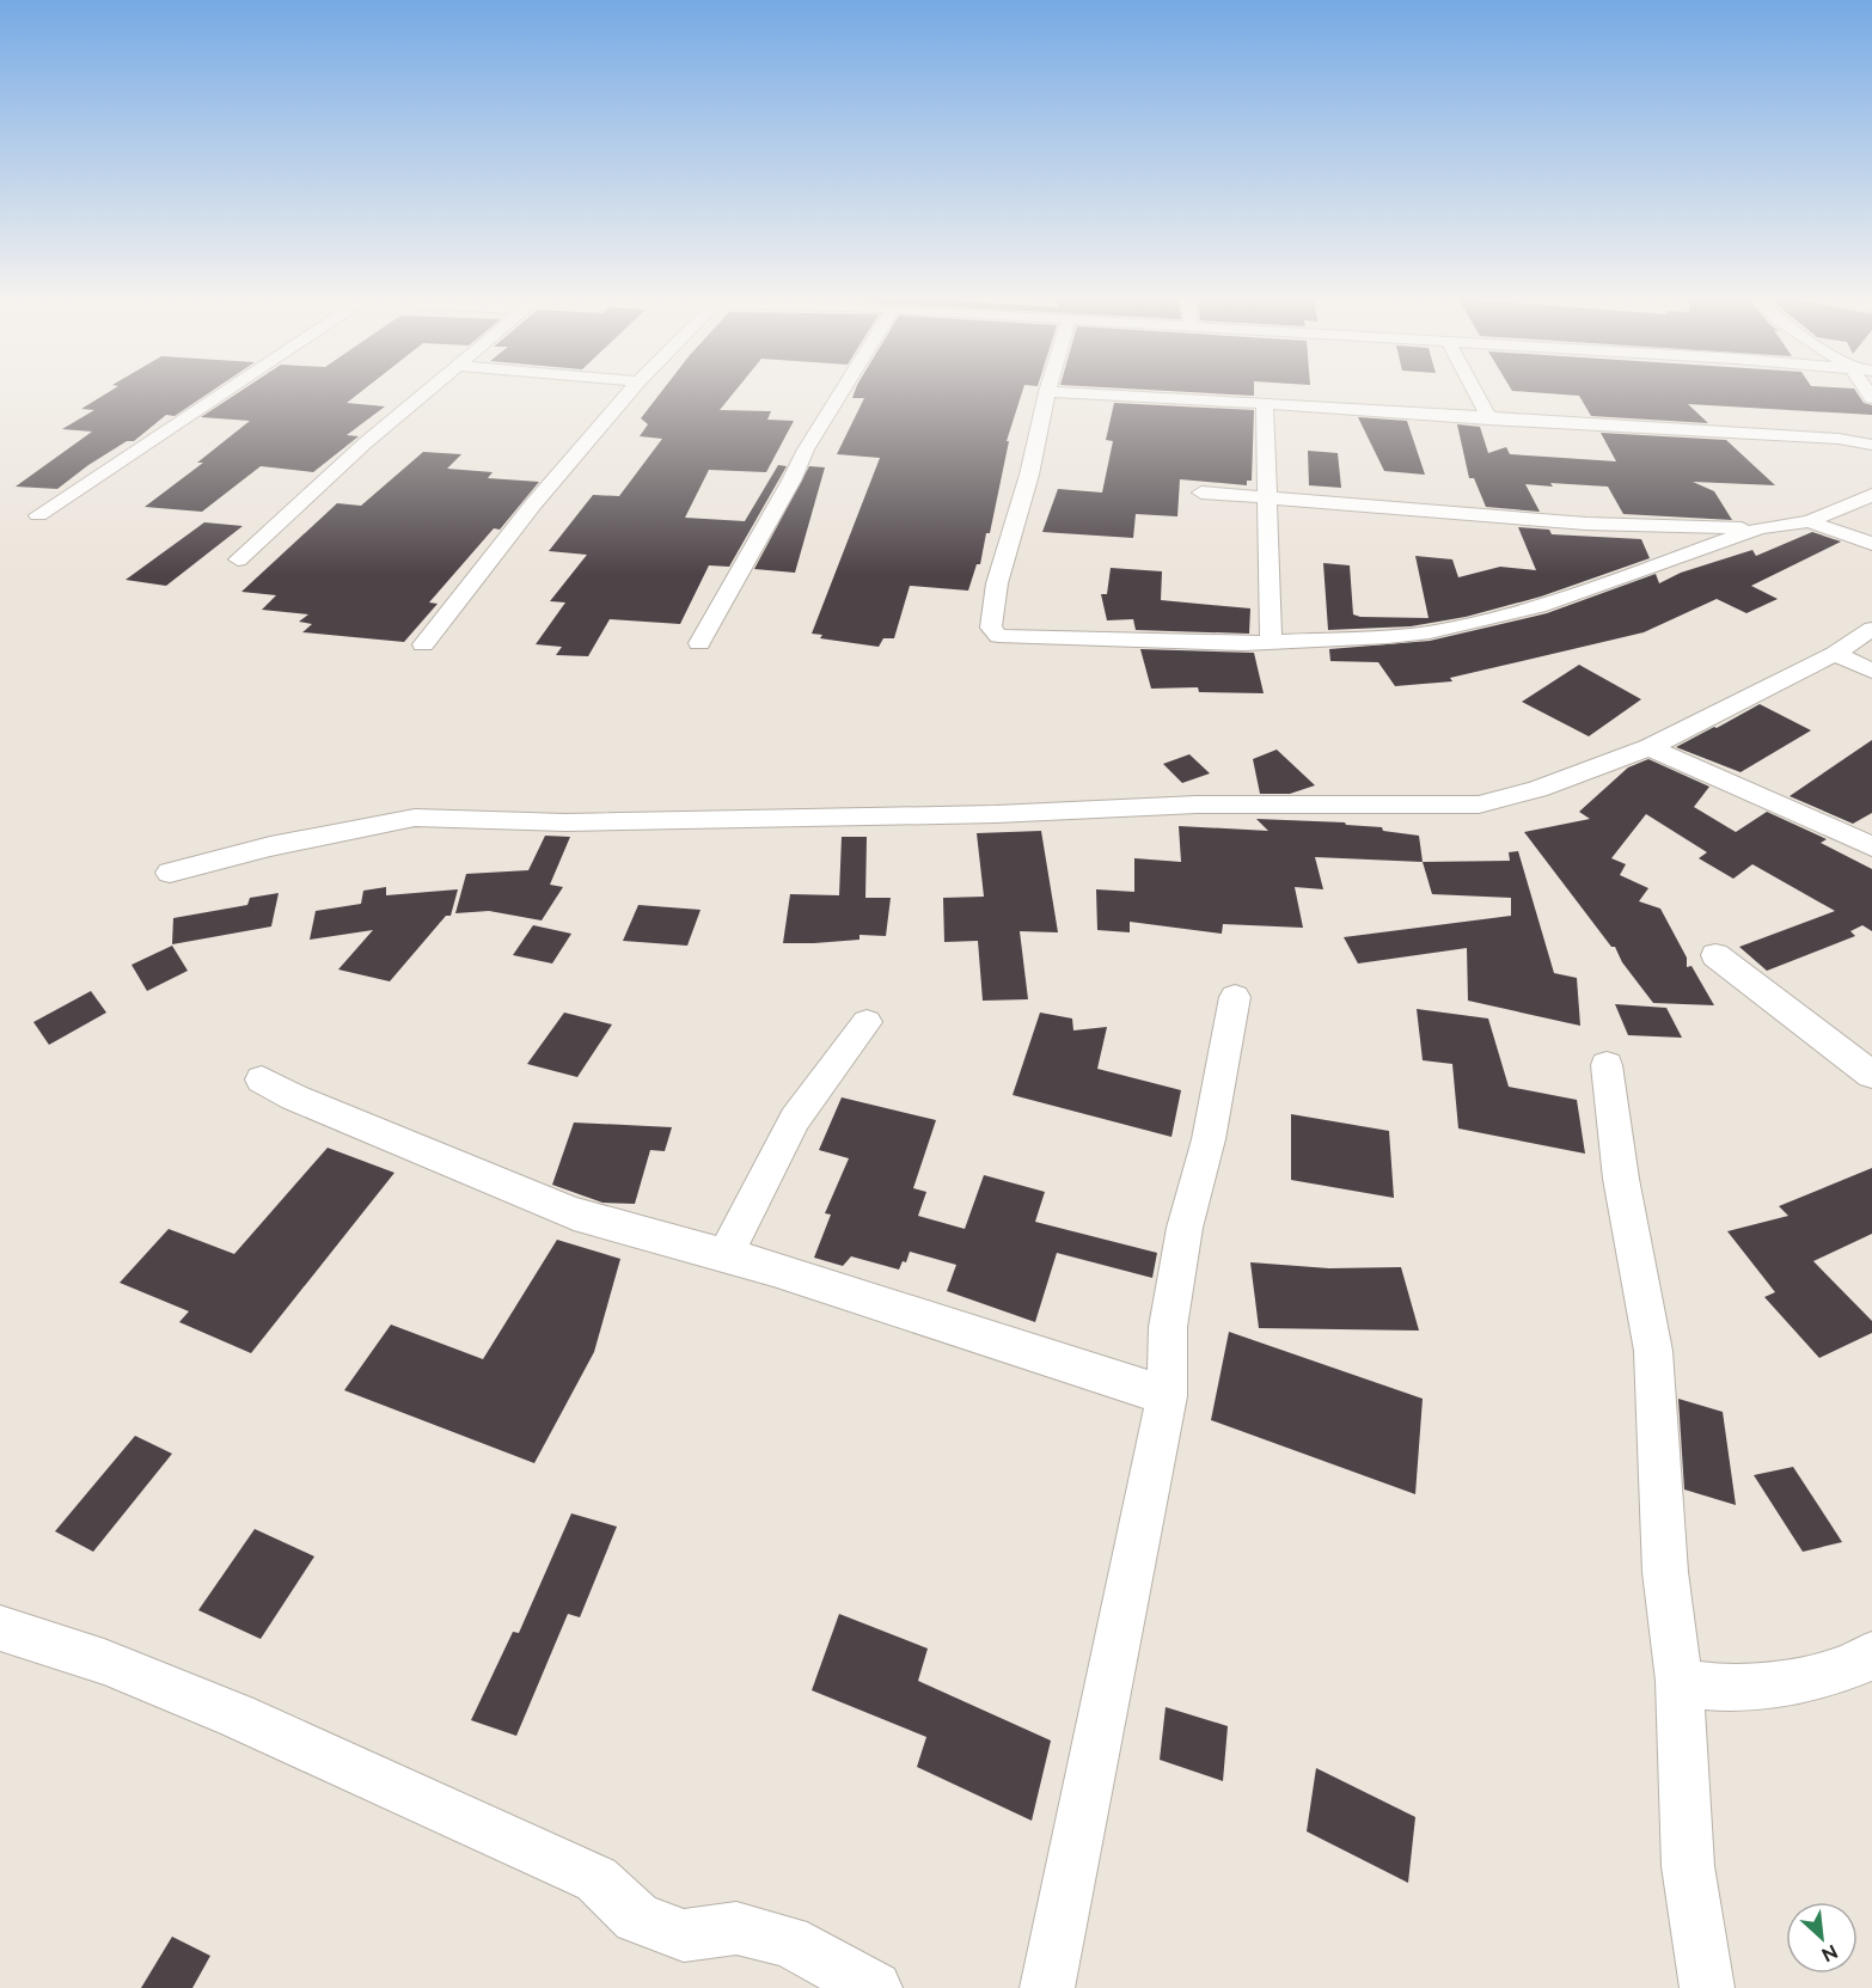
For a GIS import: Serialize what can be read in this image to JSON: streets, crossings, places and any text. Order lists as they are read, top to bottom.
{
  "north": "bottom right"
}
